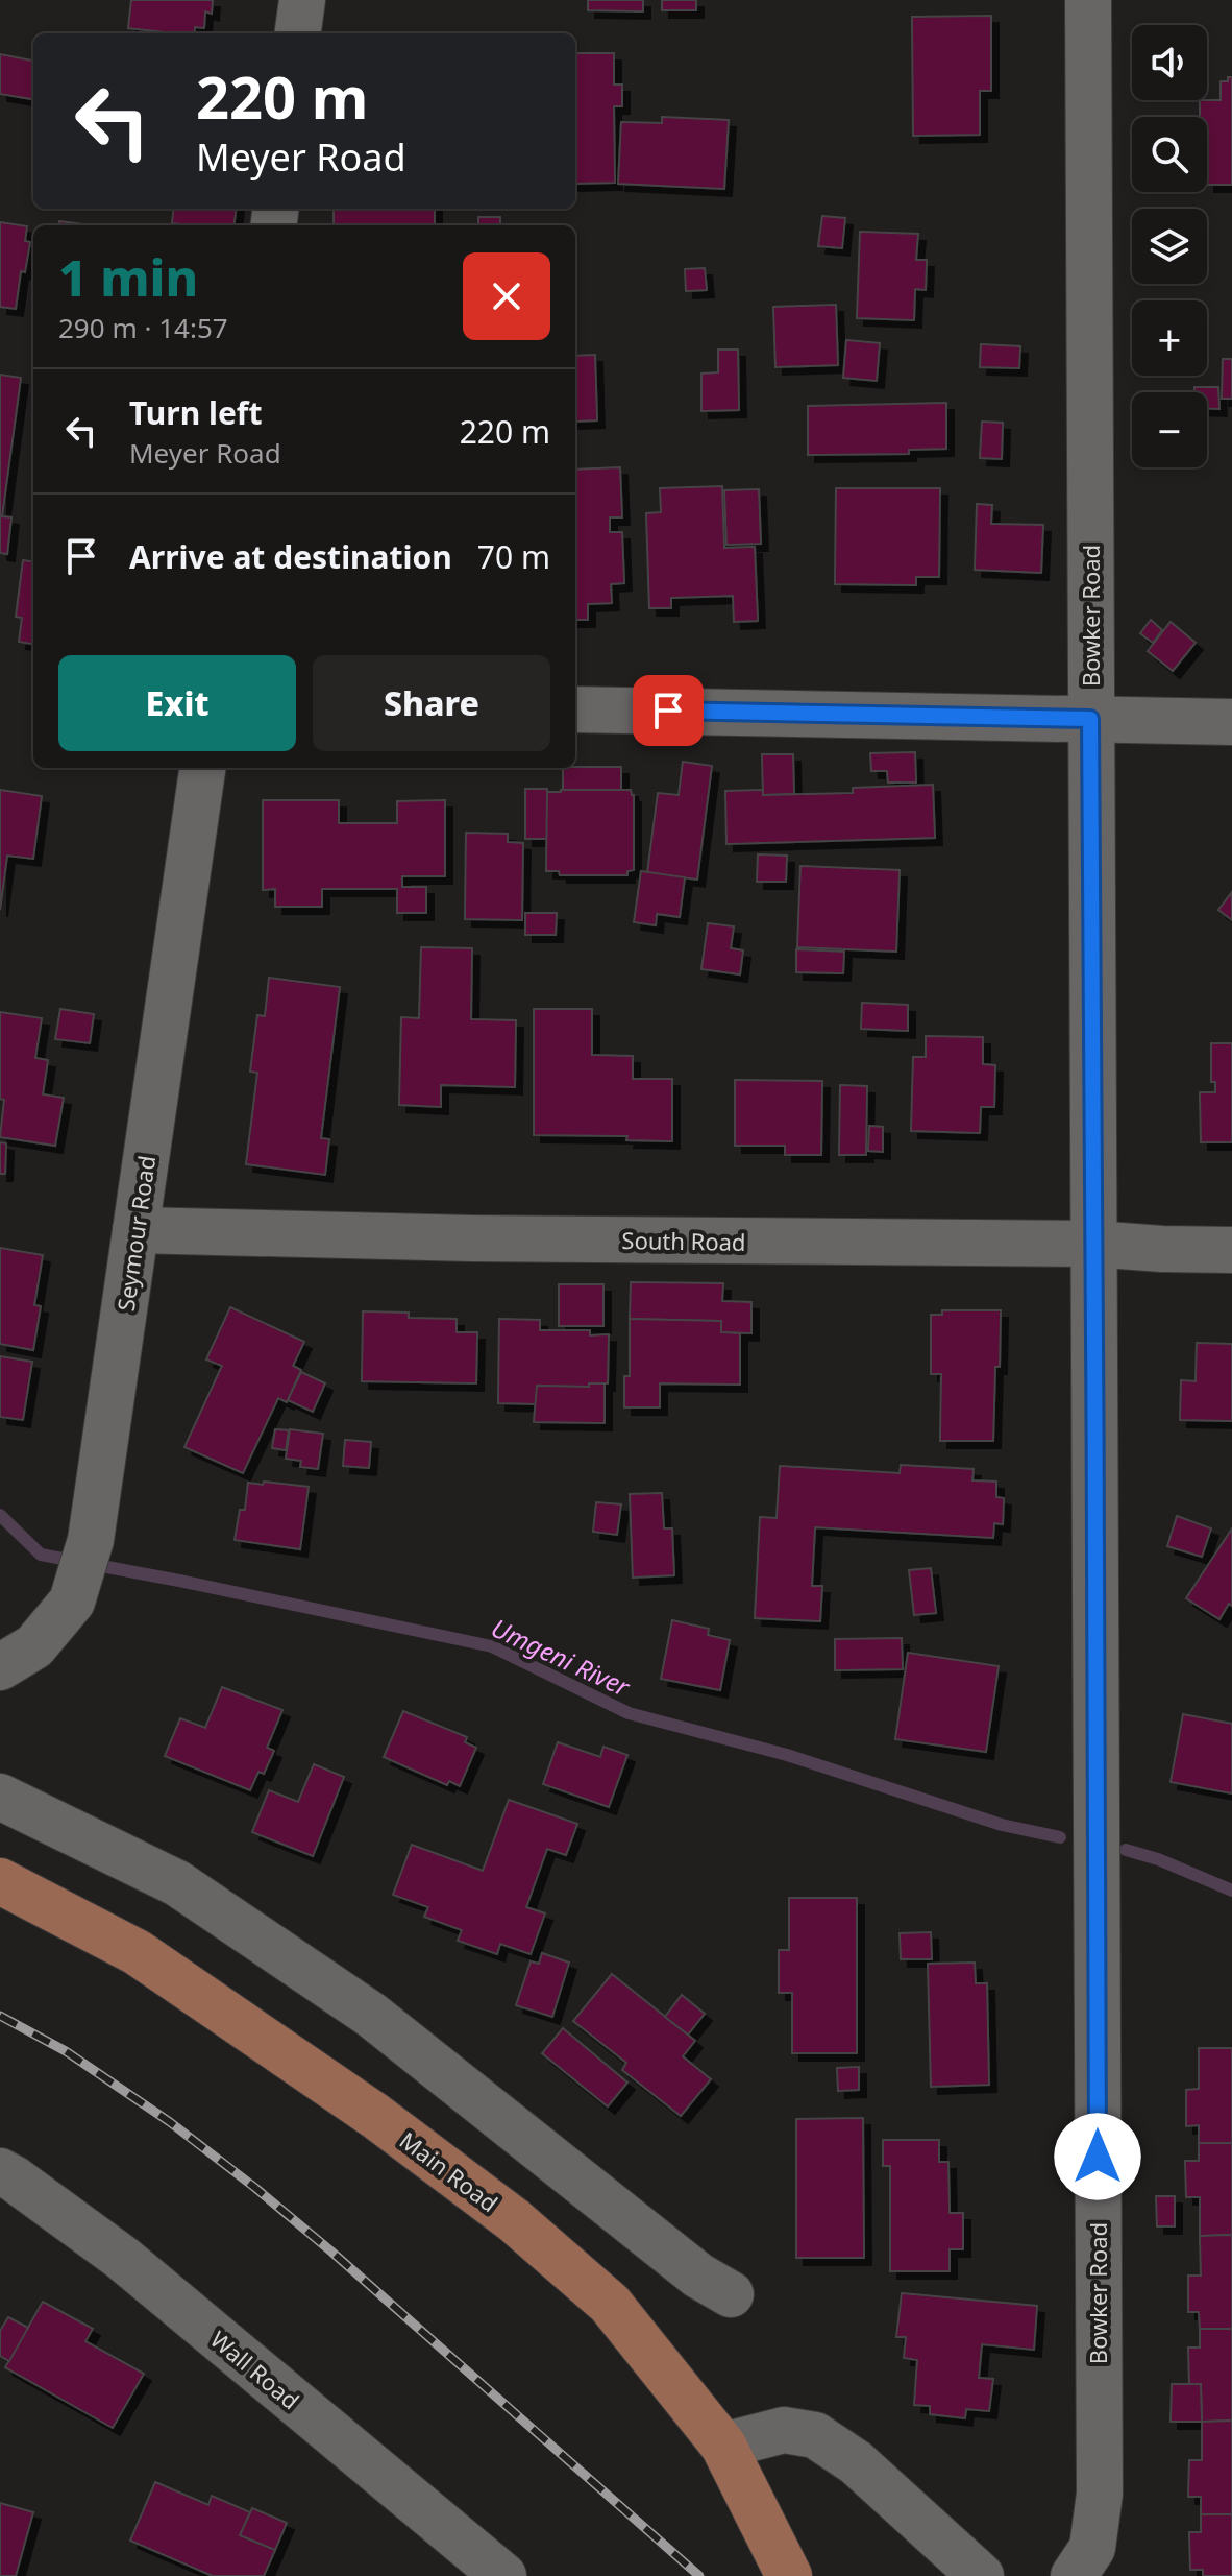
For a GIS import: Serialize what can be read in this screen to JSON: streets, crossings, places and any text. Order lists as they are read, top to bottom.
{
  "streets": {
    "main road": ["Main Road"],
    "street": [
      "Bowker Road",
      "Seymour Road",
      "South Road",
      "Wall Road"
    ]
  },
  "crossings": [
    ["Bowker Road", "South Road"],
    ["Seymour Road", "South Road"]
  ],
  "water": ["Umgeni River"],
  "page": {
    "map_buttons": ["+", "−"],
    "turn": ["220 m", "Meyer Road"],
    "heading": ["1 min", "290 m · 14:57"],
    "list": [
      {
        "name": "Turn left",
        "note": "Meyer Road",
        "value": "220 m"
      },
      {
        "name": "Arrive at destination",
        "value": "70 m"
      }
    ],
    "buttons": ["Exit", "Share"]
  }
}
